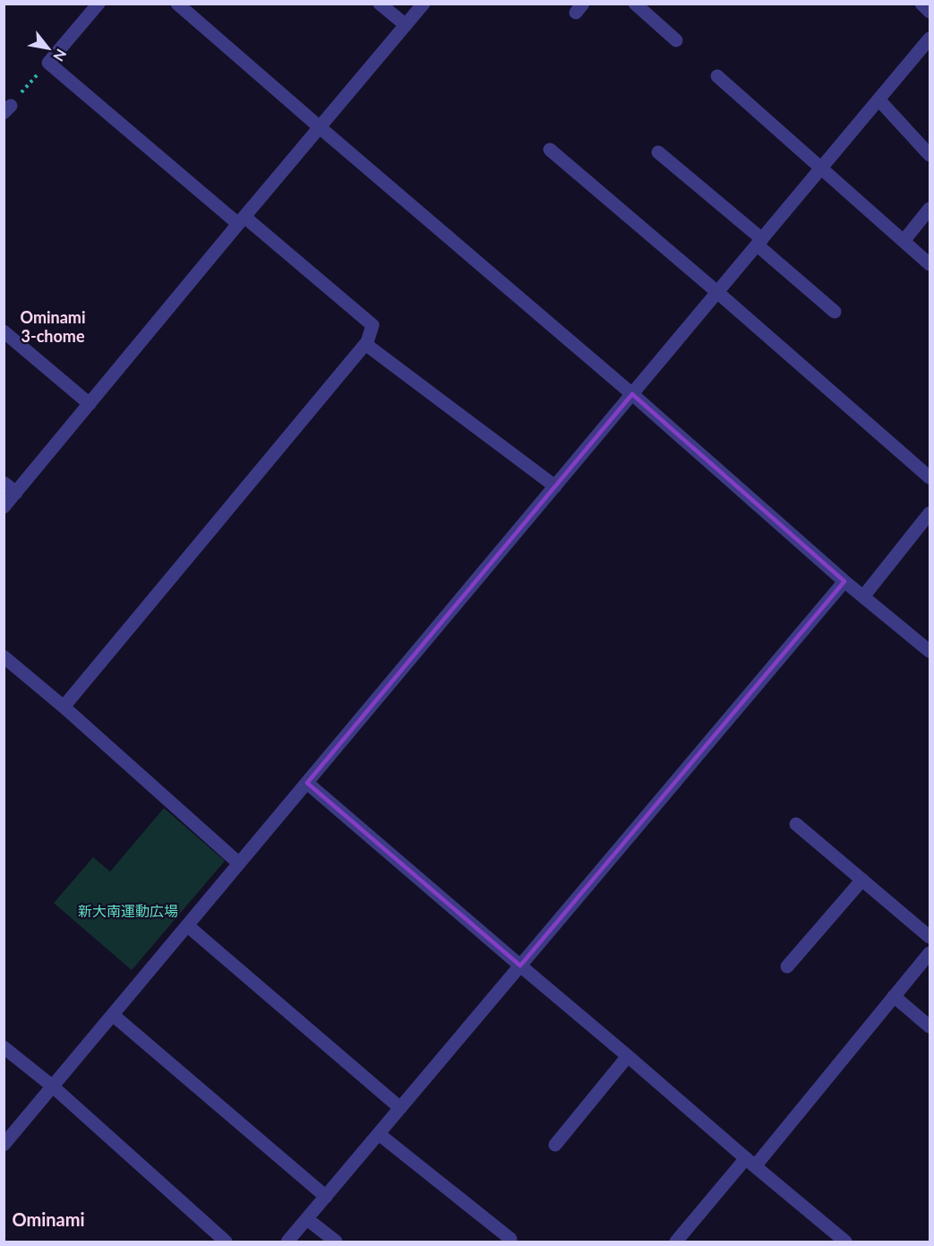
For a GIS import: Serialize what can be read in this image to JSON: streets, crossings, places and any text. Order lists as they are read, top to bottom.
{
  "districts": ["Ominami 3-chome", "Ominami"],
  "parks": ["新大南運動広場"],
  "north": "bottom right"
}
